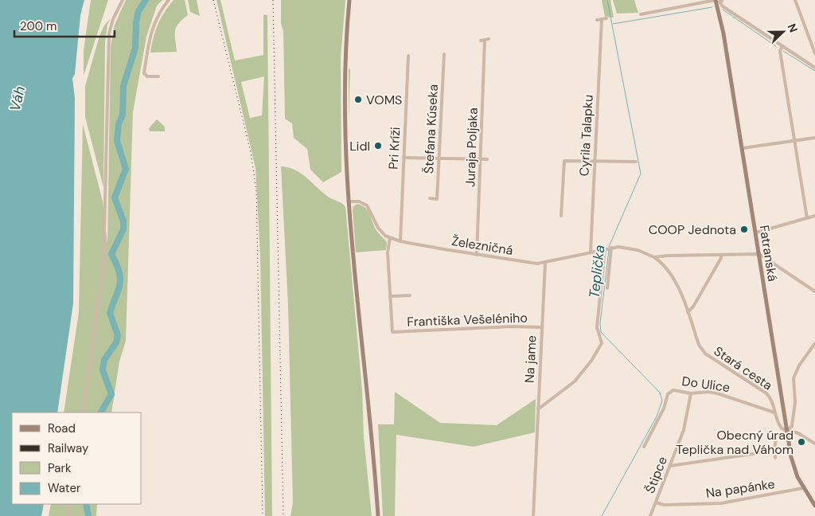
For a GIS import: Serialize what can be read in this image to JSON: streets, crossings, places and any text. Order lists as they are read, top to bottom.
{
  "streets": {
    "main road": ["Fatranská"],
    "street": [
      "Štefana Kúseka",
      "Cyrila Talapku",
      "Juraja Poljaka",
      "Pri Kríži",
      "Železničná",
      "Františka Vešeléniho",
      "Na jame",
      "Stará cesta",
      "Do Ulice",
      "Štipce",
      "Na papánke"
    ]
  },
  "crossings": [
    ["Cyrila Talapku", "Železničná"],
    ["Juraja Poljaka", "Železničná"],
    ["Pri Kríži", "Železničná"],
    ["Železničná", "Fatranská"],
    ["Železničná", "Na jame"],
    ["Železničná", "Stará cesta"],
    ["Fatranská", "Stará cesta"],
    ["Fatranská", "Na papánke"],
    ["Františka Vešeléniho", "Na jame"],
    ["Stará cesta", "Do Ulice"],
    ["Do Ulice", "Štipce"],
    ["Štipce", "Na papánke"]
  ],
  "water": ["Váh", "Teplička"],
  "places": [
    "VOMS",
    "Lidl",
    "COOP Jednota",
    "Obecný úrad Teplička nad Váhom"
  ],
  "legend": [
    "Road",
    "Railway",
    "Park",
    "Water"
  ],
  "scale_bar": "200 m",
  "north": "right"
}
